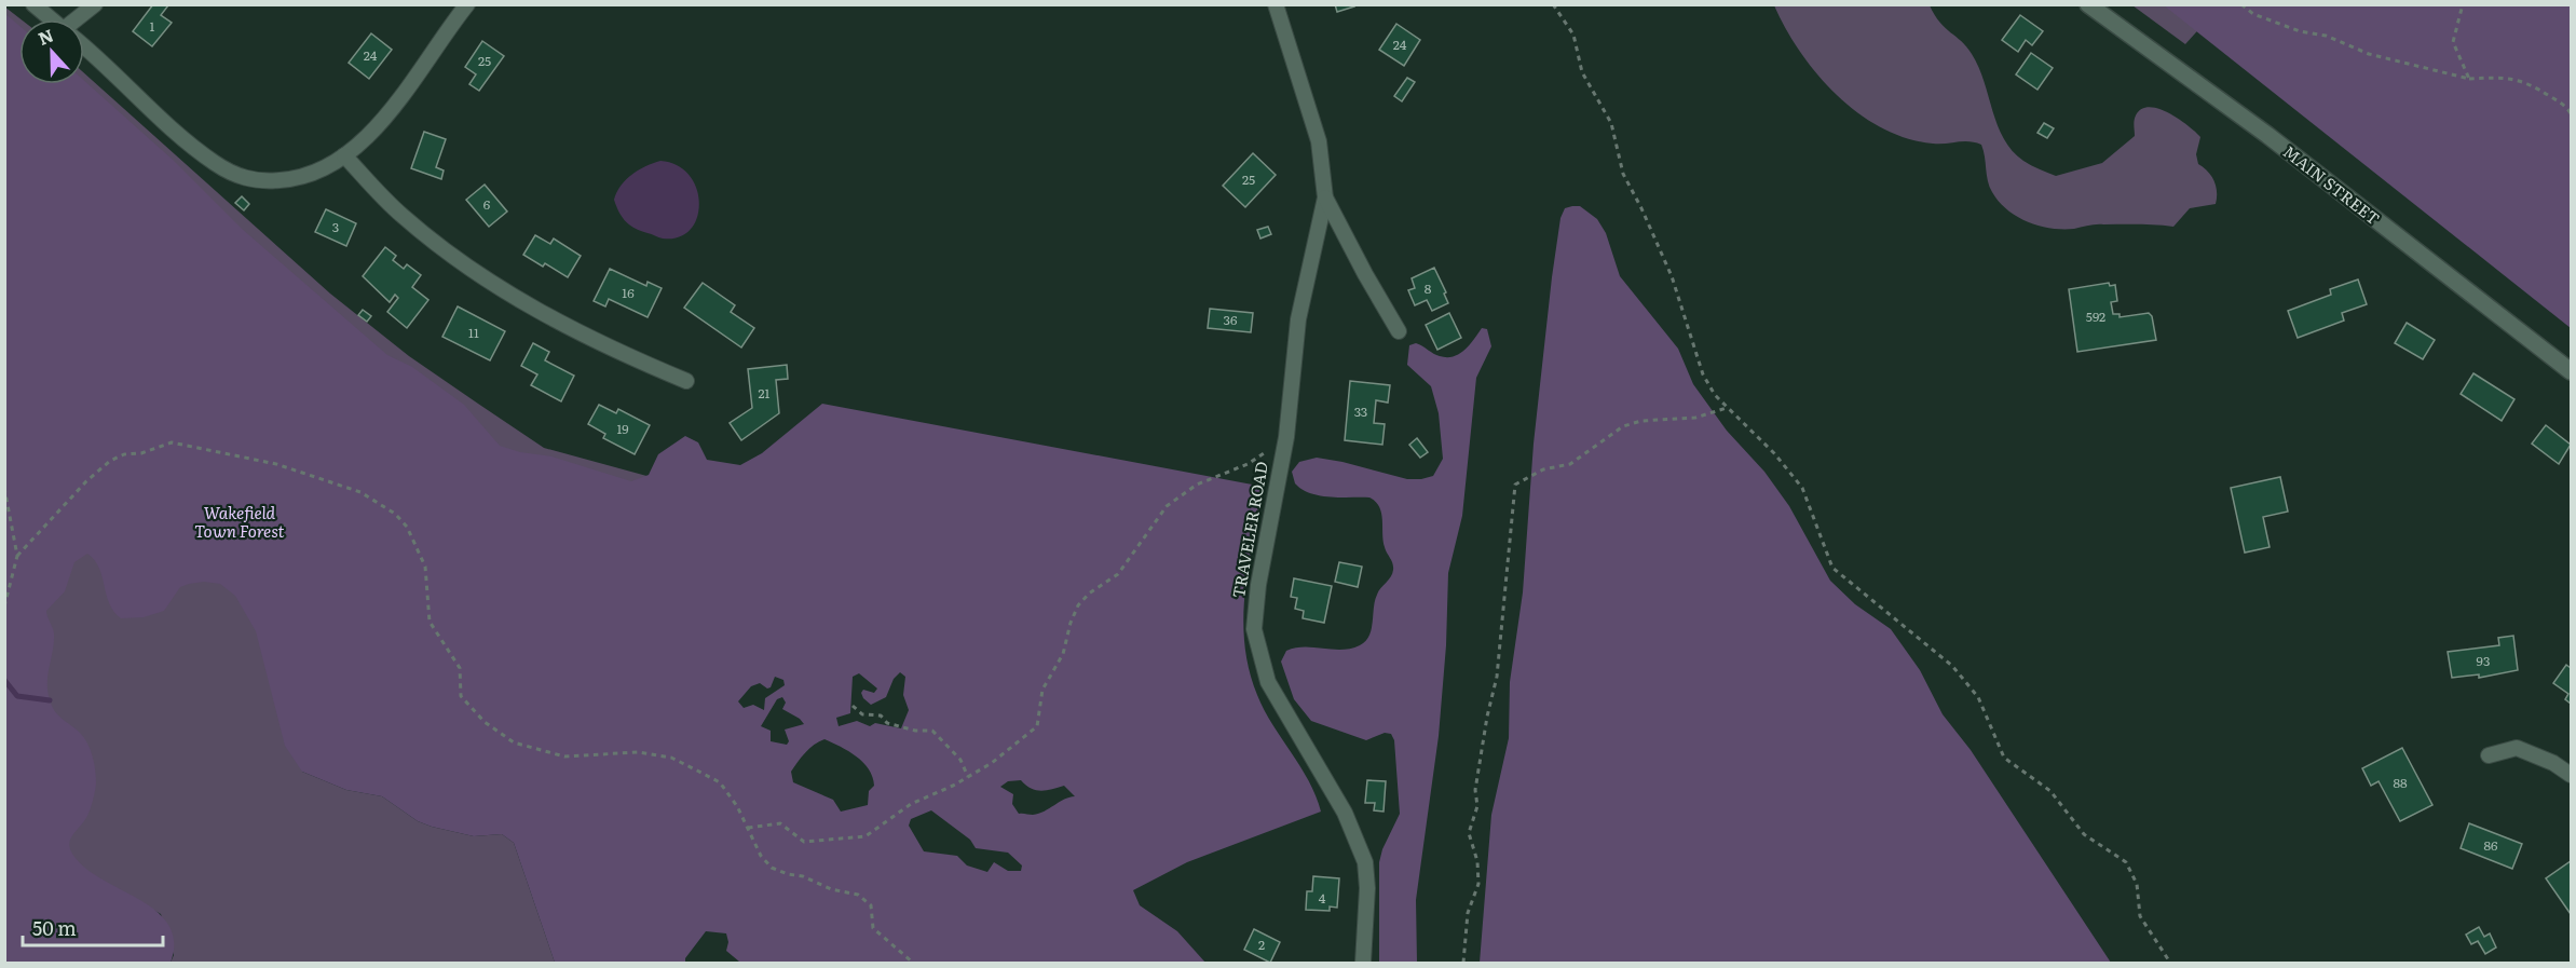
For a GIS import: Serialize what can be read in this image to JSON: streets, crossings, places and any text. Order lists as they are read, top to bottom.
{
  "streets": {
    "main road": ["MAIN STREET"],
    "street": ["TRAVELER ROAD"]
  },
  "parks": ["Wakefield Town Forest"],
  "house_numbers": [
    "1",
    "24",
    "24",
    "25",
    "25",
    "6",
    "3",
    "8",
    "16",
    "592",
    "36",
    "11",
    "21",
    "33",
    "19",
    "93",
    "88",
    "86",
    "4",
    "2"
  ],
  "scale_bar": "50 m",
  "north": "top"
}
